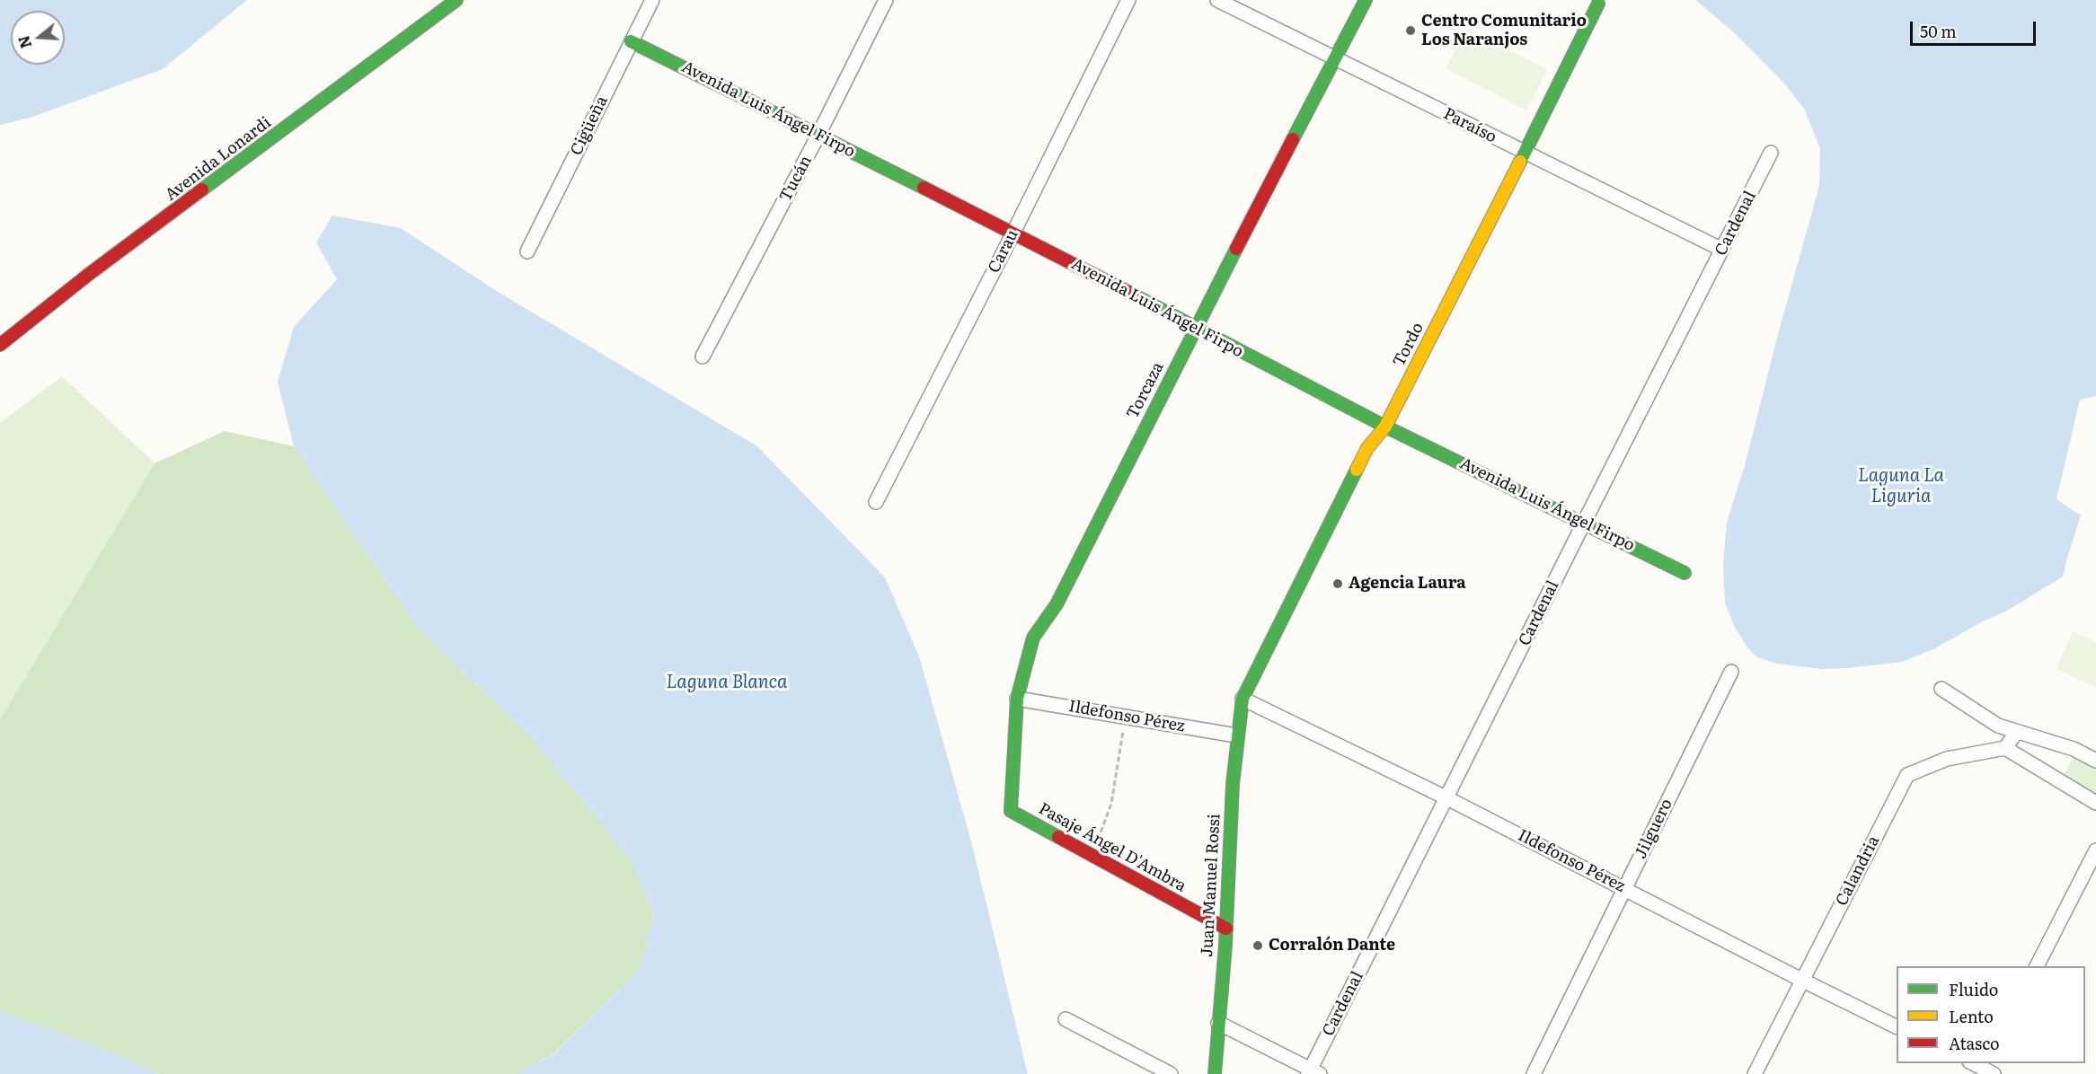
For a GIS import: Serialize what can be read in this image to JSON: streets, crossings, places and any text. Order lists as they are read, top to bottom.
{
  "streets": {
    "street": [
      "Avenida Luis Ángel Firpo",
      "Cigüeña",
      "Paraíso",
      "Avenida Lonardi",
      "Tucán",
      "Cardenal",
      "Carau",
      "Tordo",
      "Torcaza",
      "Ildefonso Pérez",
      "Jilguero",
      "Pasaje Ángel D'Ambra",
      "Calandria",
      "Juan Manuel Rossi"
    ]
  },
  "crossings": [
    ["Avenida Luis Ángel Firpo", "Cigüeña"],
    ["Avenida Luis Ángel Firpo", "Tucán"],
    ["Avenida Luis Ángel Firpo", "Cardenal"],
    ["Avenida Luis Ángel Firpo", "Carau"],
    ["Avenida Luis Ángel Firpo", "Tordo"],
    ["Avenida Luis Ángel Firpo", "Torcaza"],
    ["Paraíso", "Cardenal"],
    ["Paraíso", "Tordo"],
    ["Paraíso", "Torcaza"],
    ["Cardenal", "Ildefonso Pérez"],
    ["Tordo", "Ildefonso Pérez"],
    ["Tordo", "Juan Manuel Rossi"],
    ["Torcaza", "Ildefonso Pérez"],
    ["Torcaza", "Pasaje Ángel D'Ambra"],
    ["Ildefonso Pérez", "Jilguero"],
    ["Ildefonso Pérez", "Calandria"],
    ["Ildefonso Pérez", "Juan Manuel Rossi"],
    ["Pasaje Ángel D'Ambra", "Juan Manuel Rossi"]
  ],
  "water": ["Laguna La Liguria", "Laguna Blanca"],
  "places": ["Centro Comunitario Los Naranjos", "Agencia Laura", "Corralón Dante"],
  "legend": ["Fluido", "Lento", "Atasco"],
  "scale_bar": "50 m",
  "north": "left"
}
